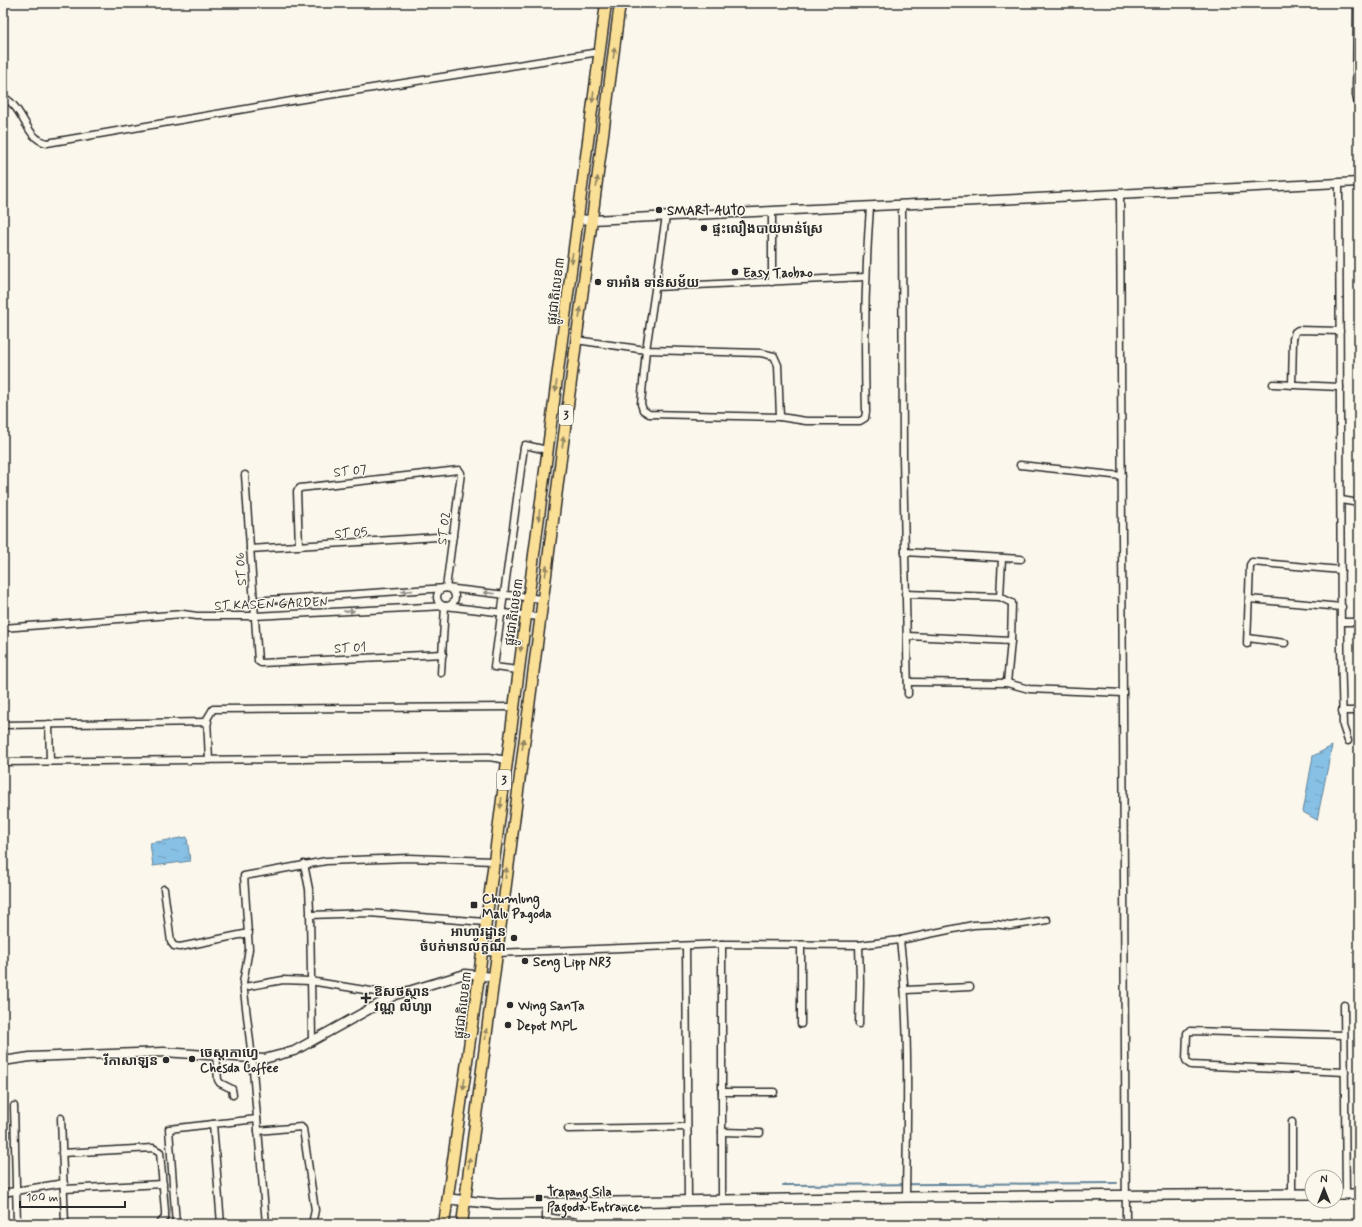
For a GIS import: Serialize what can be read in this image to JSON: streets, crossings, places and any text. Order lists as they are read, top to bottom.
{
  "streets": {
    "highway": ["ផ្លូវជាតិលេខ៣", "3"],
    "street": [
      "ST 07",
      "ST 02",
      "ST 05",
      "ST 06",
      "ST KASEN GARDEN",
      "ST 01"
    ]
  },
  "crossings": [
    ["ផ្លូវជាតិលេខ៣", "ST KASEN GARDEN"],
    ["ST 07", "ST 02"],
    ["ST 07", "ST 05"],
    ["ST 02", "ST 05"],
    ["ST 02", "ST KASEN GARDEN"],
    ["ST 05", "ST 06"],
    ["ST 06", "ST KASEN GARDEN"],
    ["ST 06", "ST 01"]
  ],
  "places": {
    "other": [
      "SMART AUTO",
      "ផ្ទះលឿងបាយមាន់ស្រែ",
      "Easy Taobao",
      "ទាអាំង ទាន់សម័យ",
      "អាហារដ្ឋាន ចំបក់មានល័ក្ខណ៏",
      "Seng Lipp NR3",
      "Wing SanTa",
      "Depot MPL",
      "ចេស្ដាកាហ្វេ Chesda Coffee",
      "រីកាសាឡន"
    ],
    "transit": ["Chumlung Malu Pagoda", "Trapang Sila Pagoda Entrance"],
    "health": ["ឱសថស្ថាន វណ្ណ លីហ្សា"]
  },
  "scale_bar": "100 m",
  "north": "top"
}
